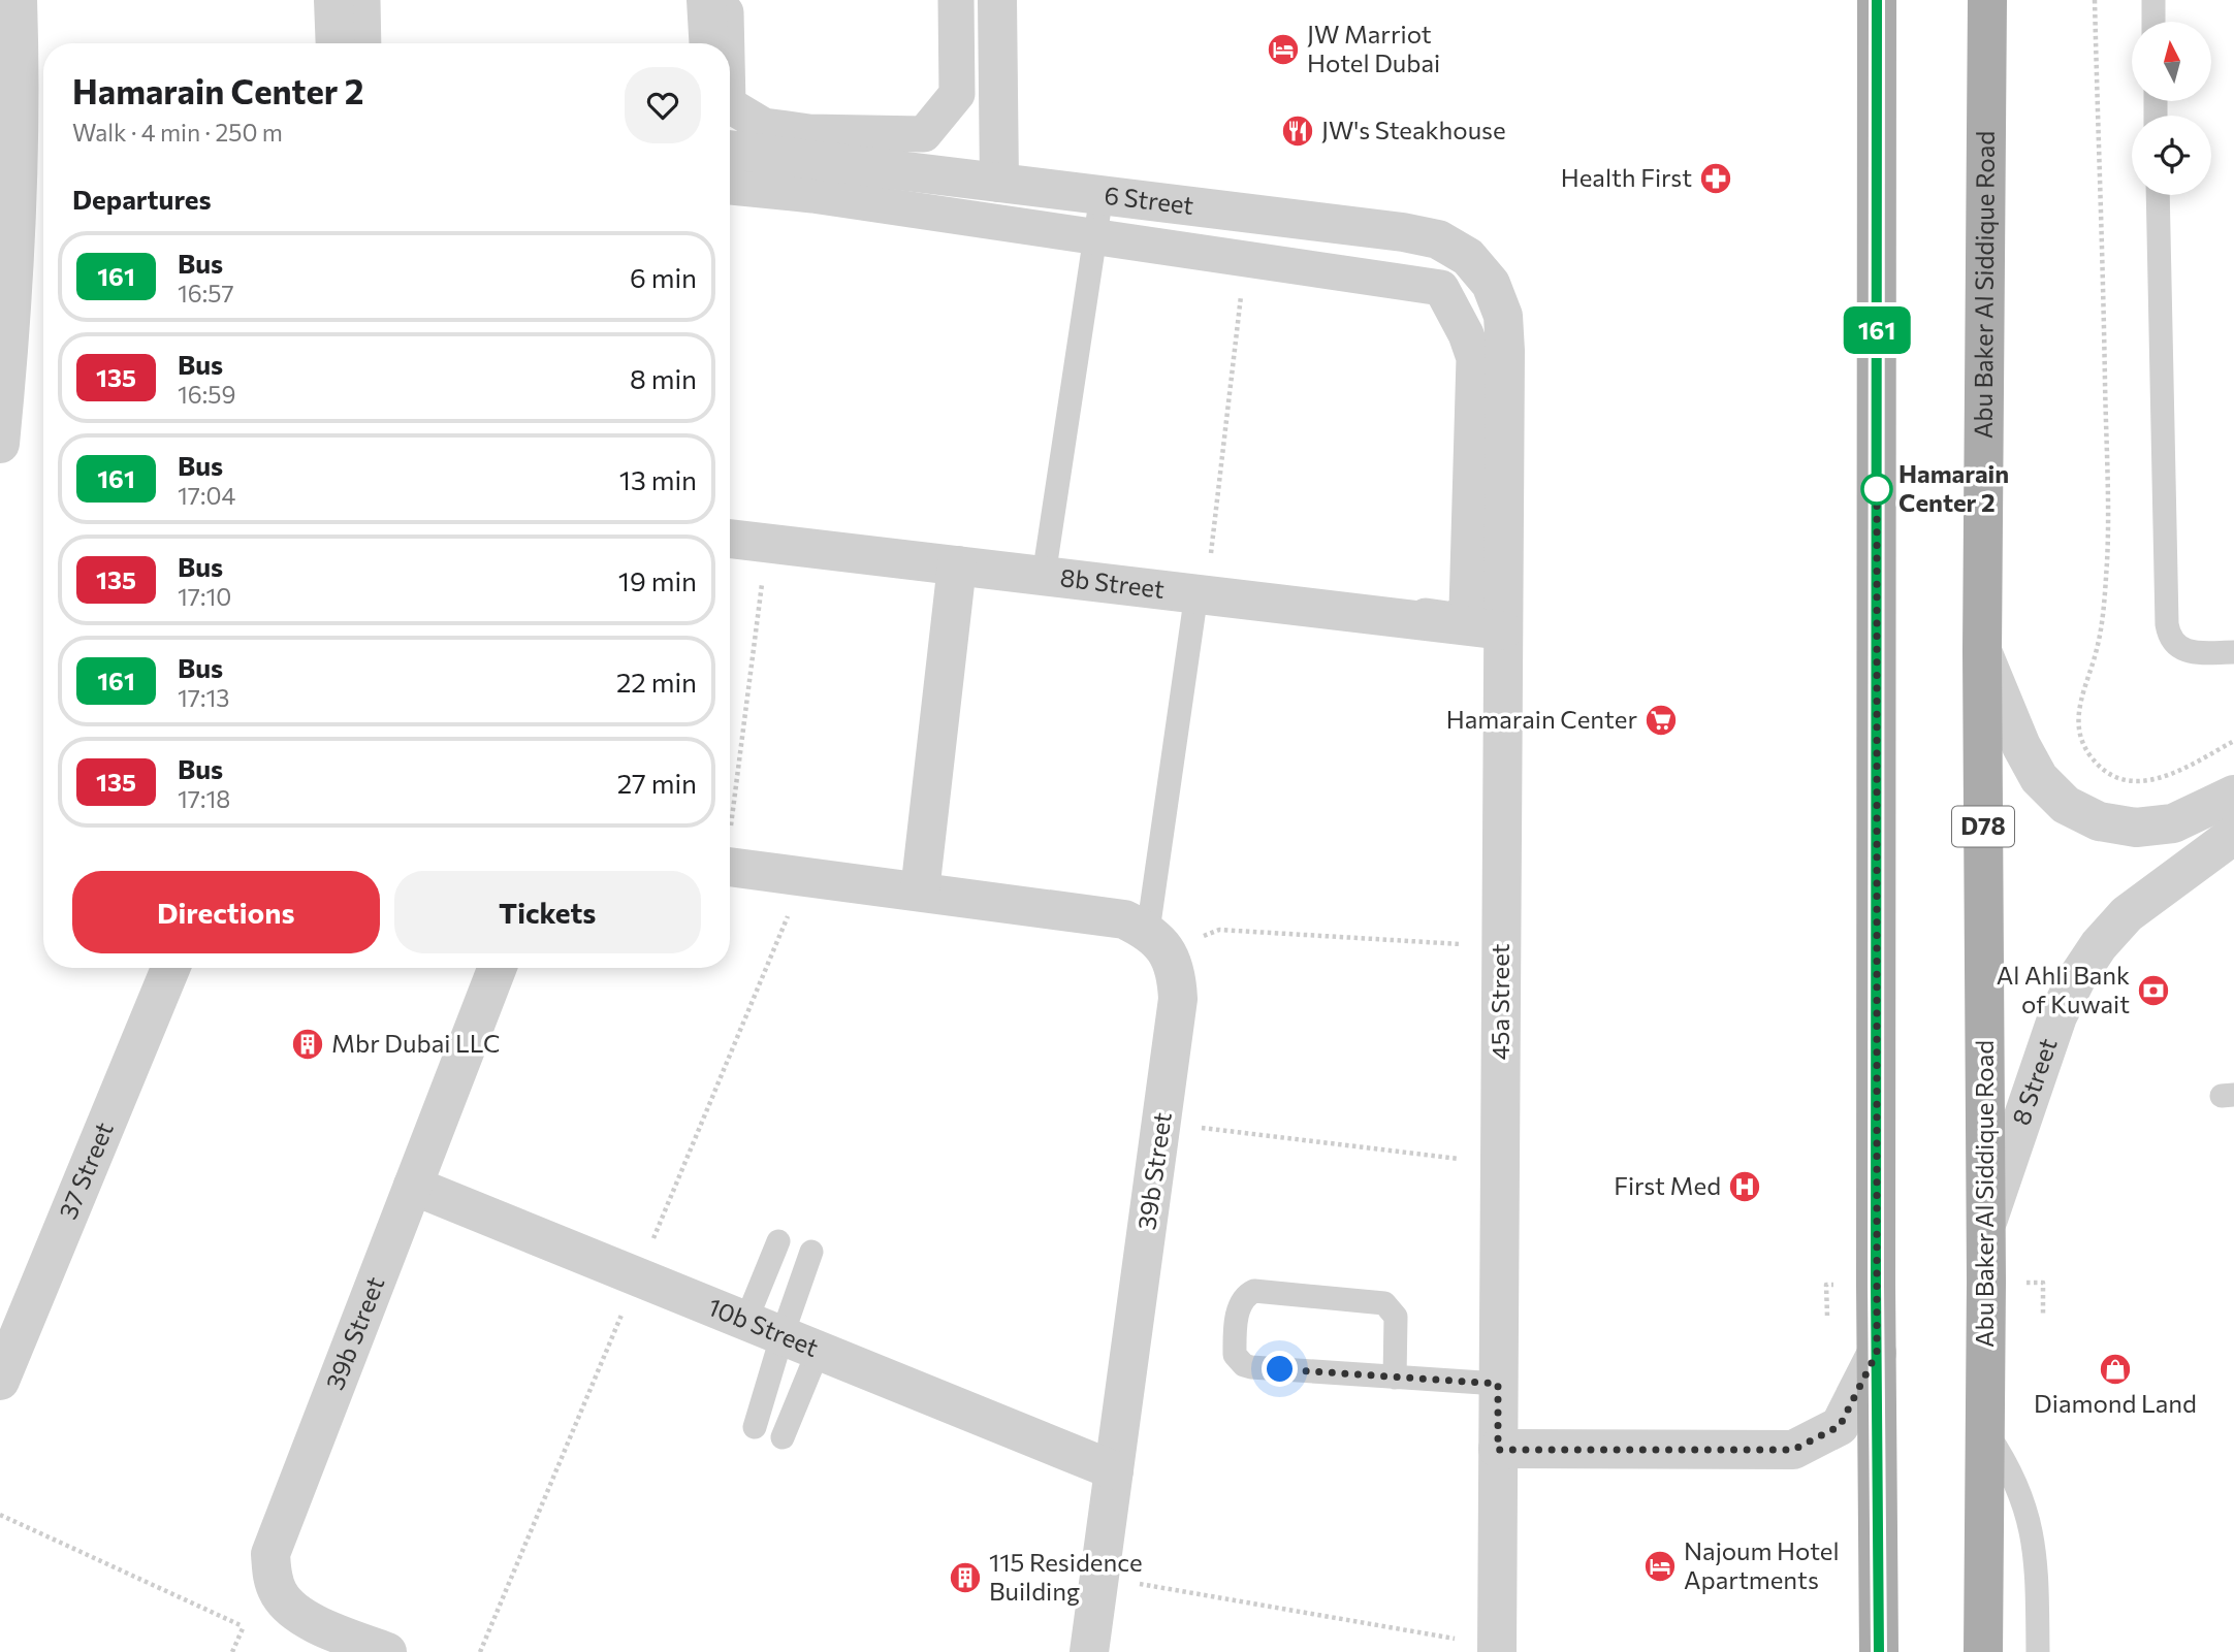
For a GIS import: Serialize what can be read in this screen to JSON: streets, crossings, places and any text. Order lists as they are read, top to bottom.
{
  "streets": {
    "main road": ["Abu Baker Al Siddique Road", "D78"],
    "street": [
      "6 Street",
      "8b Street",
      "45a Street",
      "8 Street",
      "37 Street",
      "39b Street",
      "10b Street"
    ]
  },
  "crossings": [
    ["6 Street", "45a Street"],
    ["Abu Baker Al Siddique Road", "8 Street"],
    ["8b Street", "45a Street"],
    ["39b Street", "10b Street"]
  ],
  "places": {
    "hotel": ["JW Marriot Hotel Dubai", "Najoum Hotel Apartments"],
    "restaurant": ["JW's Steakhouse"],
    "pharmacy": ["Health First"],
    "other": ["Hamarain Center 2"],
    "supermarket": ["Hamarain Center"],
    "bank": ["Al Ahli Bank of Kuwait"],
    "building": ["Mbr Dubai LLC", "115 Residence Building"],
    "hospital": ["First Med"],
    "shop": ["Diamond Land"]
  },
  "lines": ["bus line 161"],
  "north": "top",
  "page": {
    "on_map": "161",
    "heading": [
      ["Hamarain Center 2", "Walk · 4 min · 250 m"],
      "Departures"
    ],
    "list": [
      {
        "mark": "161",
        "name": "Bus",
        "note": "16:57",
        "value": "6 min"
      },
      {
        "mark": "135",
        "name": "Bus",
        "note": "16:59",
        "value": "8 min"
      },
      {
        "mark": "161",
        "name": "Bus",
        "note": "17:04",
        "value": "13 min"
      },
      {
        "mark": "135",
        "name": "Bus",
        "note": "17:10",
        "value": "19 min"
      },
      {
        "mark": "161",
        "name": "Bus",
        "note": "17:13",
        "value": "22 min"
      },
      {
        "mark": "135",
        "name": "Bus",
        "note": "17:18",
        "value": "27 min"
      }
    ],
    "buttons": ["Directions", "Tickets"]
  }
}
